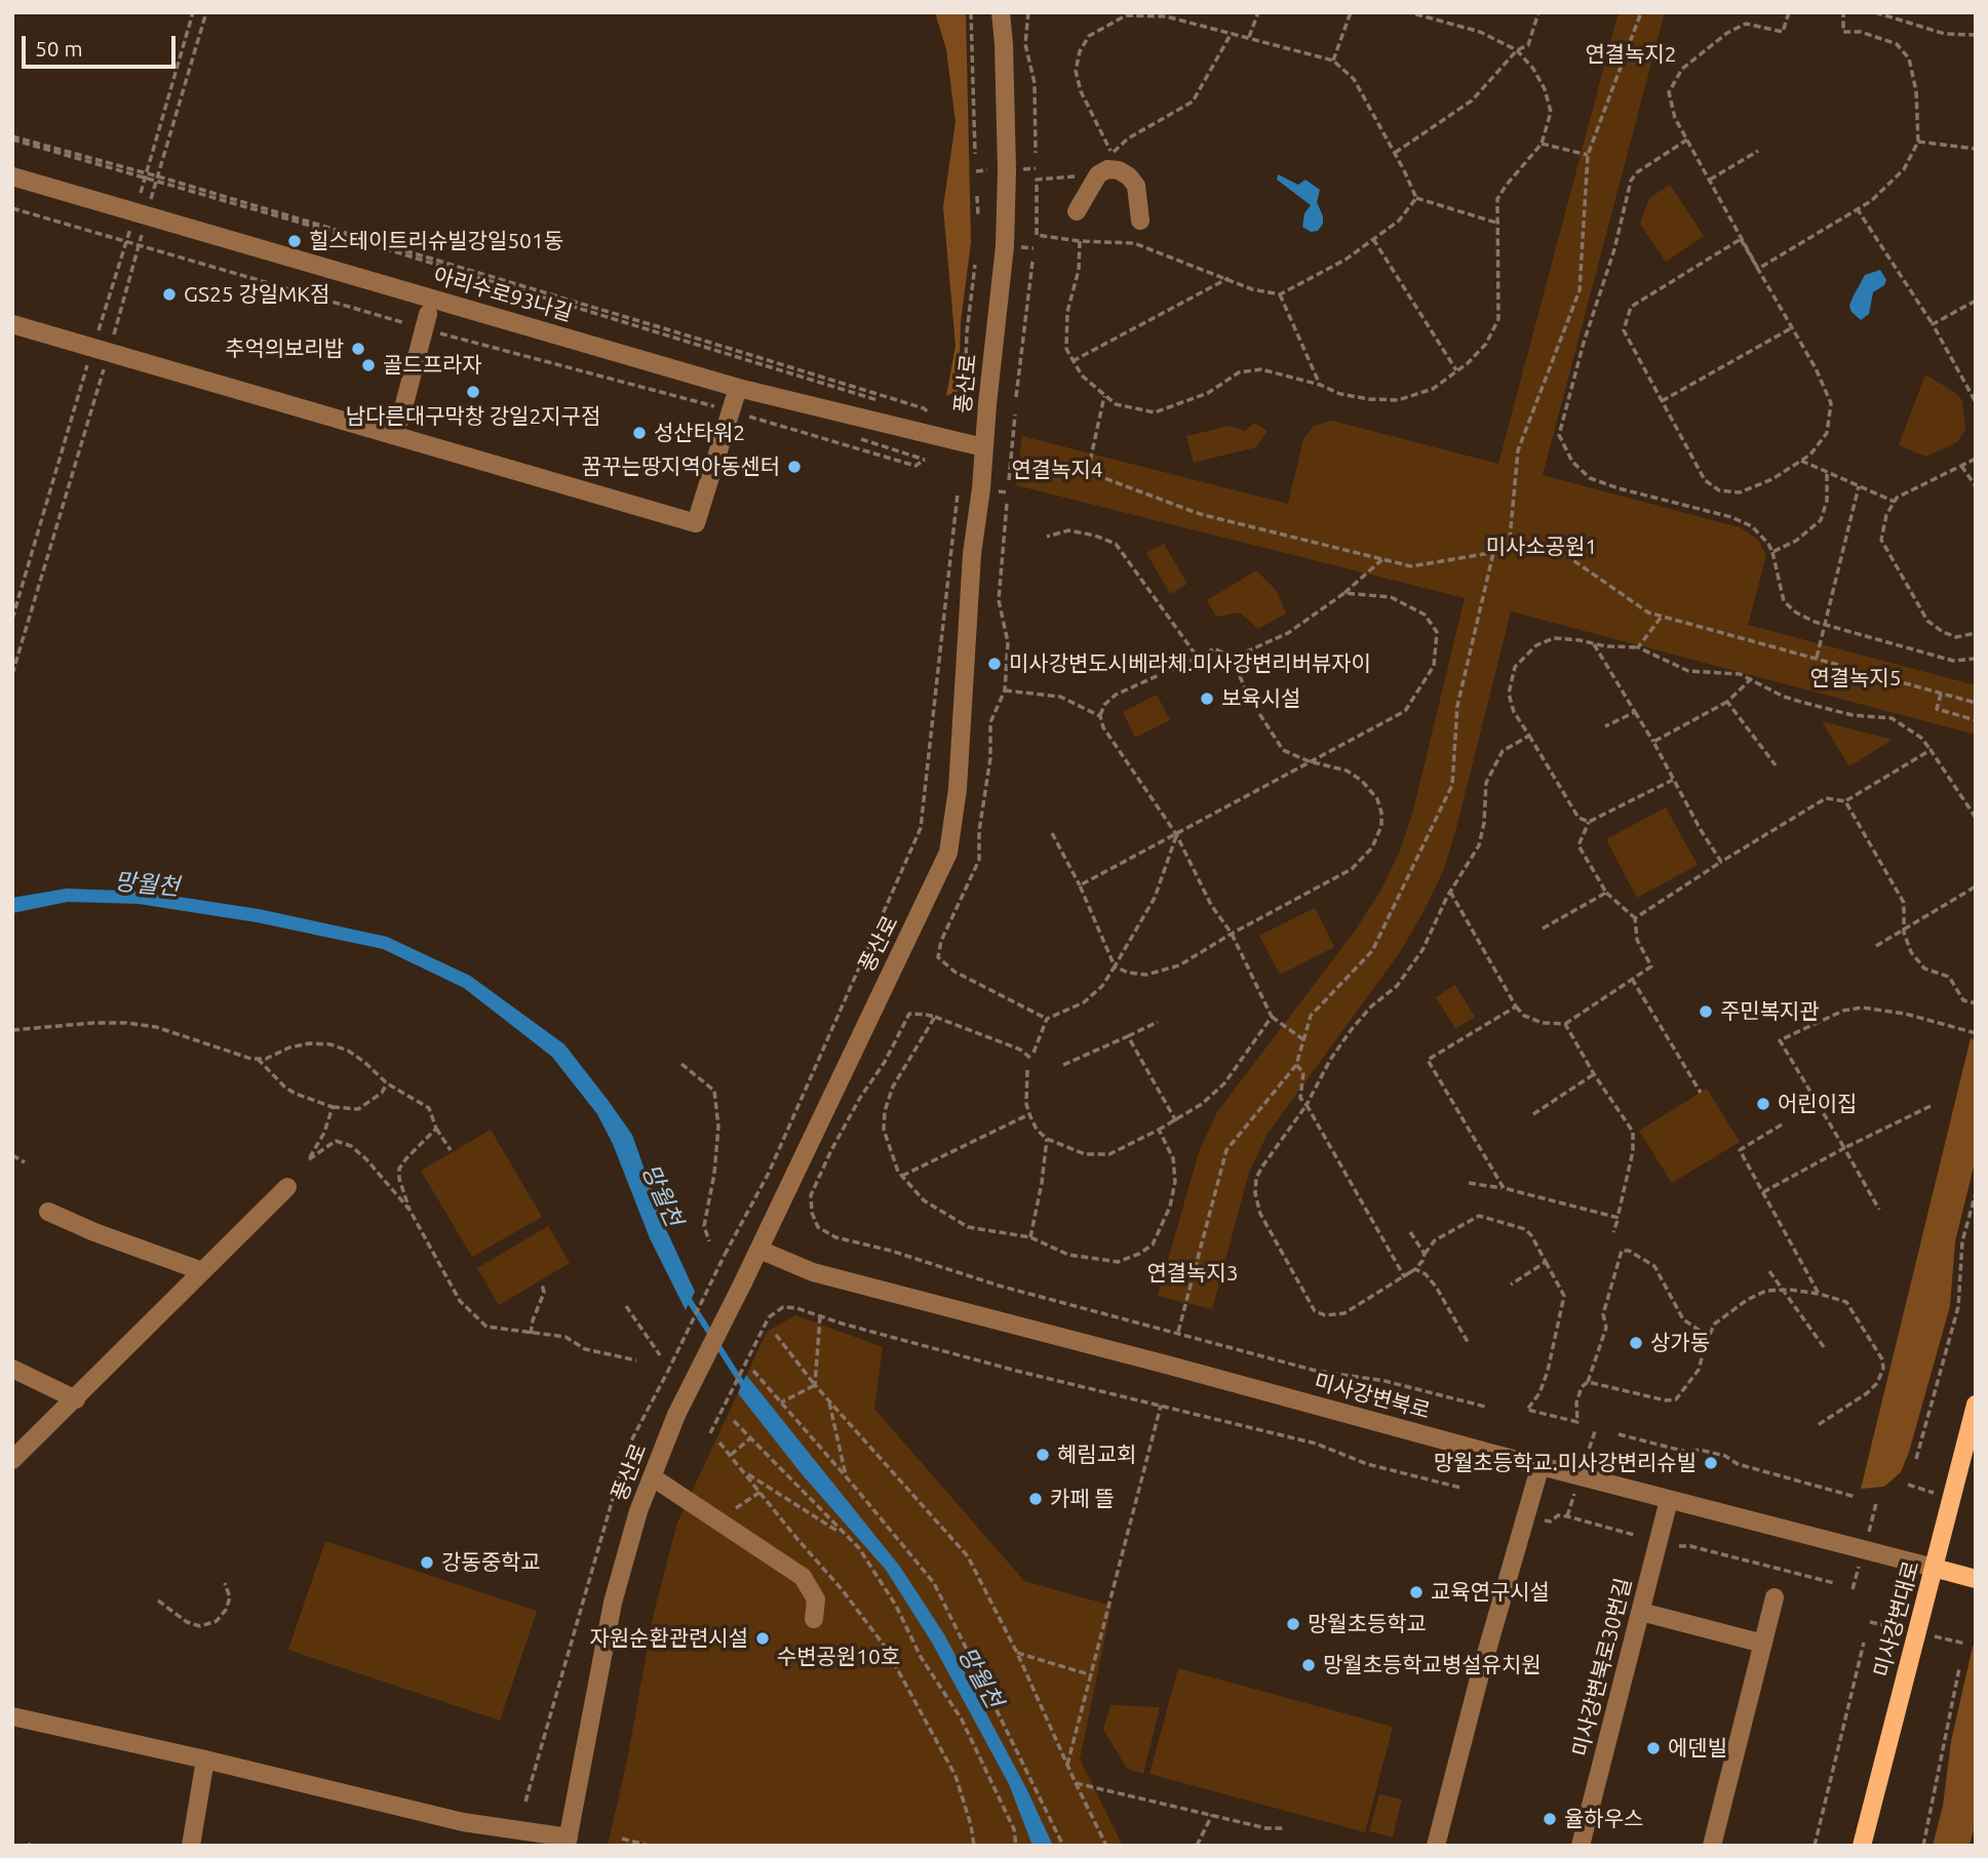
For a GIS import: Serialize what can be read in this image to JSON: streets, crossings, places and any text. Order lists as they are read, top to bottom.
{
  "streets": {
    "main road": ["미사강변북로", "미사강변대로"],
    "street": ["아리수로93나길", "풍산로", "미사강변북로30번길"]
  },
  "crossings": [
    ["아리수로93나길", "풍산로"],
    ["풍산로", "미사강변북로"],
    ["미사강변북로", "미사강변대로"],
    ["미사강변북로", "미사강변북로30번길"]
  ],
  "water": ["망월천"],
  "parks": [
    "연결녹지2",
    "연결녹지4",
    "미사소공원1",
    "연결녹지5",
    "연결녹지3",
    "수변공원10호"
  ],
  "places": [
    "힐스테이트리슈빌강일501동",
    "GS25 강일MK점",
    "추억의보리밥",
    "골드프라자",
    "남다른대구막창 강일2지구점",
    "성산타워2",
    "꿈꾸는땅지역아동센터",
    "미사강변도시베라체.미사강변리버뷰자이",
    "보육시설",
    "주민복지관",
    "어린이집",
    "상가동",
    "혜림교회",
    "망월초등학교.미사강변리슈빌",
    "카페 뜰",
    "강동중학교",
    "교육연구시설",
    "망월초등학교",
    "자원순환관련시설",
    "망월초등학교병설유치원",
    "에덴빌",
    "율하우스"
  ],
  "scale_bar": "50 m"
}
